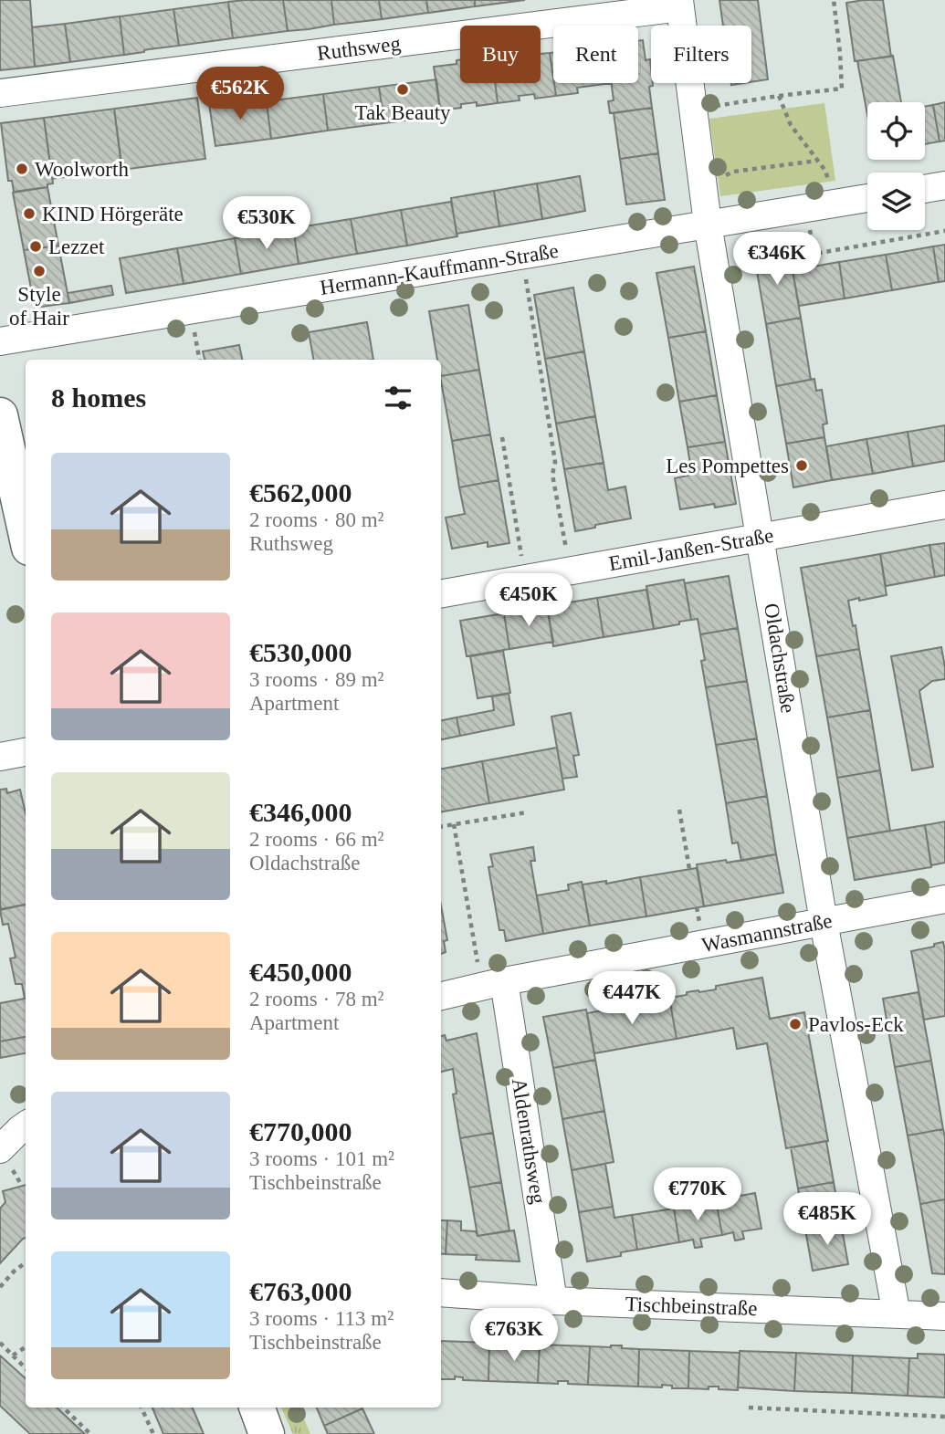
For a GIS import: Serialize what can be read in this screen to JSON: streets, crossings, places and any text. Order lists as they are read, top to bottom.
{
  "streets": {
    "street": [
      "Ruthsweg",
      "Hermann-Kauffmann-Straße",
      "Emil-Janßen-Straße",
      "Oldachstraße",
      "Wasmannstraße",
      "Aldenrathsweg",
      "Tischbeinstraße"
    ]
  },
  "crossings": [
    ["Ruthsweg", "Oldachstraße"],
    ["Hermann-Kauffmann-Straße", "Oldachstraße"],
    ["Emil-Janßen-Straße", "Oldachstraße"],
    ["Oldachstraße", "Wasmannstraße"],
    ["Oldachstraße", "Tischbeinstraße"],
    ["Wasmannstraße", "Aldenrathsweg"],
    ["Aldenrathsweg", "Tischbeinstraße"]
  ],
  "places": [
    "Tak Beauty",
    "Woolworth",
    "KIND Hörgeräte",
    "Lezzet",
    "Style of Hair",
    "Les Pompettes",
    "Pavlos-Eck"
  ],
  "page": {
    "chip": ["Buy", "Rent", "Filters"],
    "price": [
      "€562K",
      "€530K",
      "€346K",
      "€450K",
      "€447K",
      "€770K",
      "€485K",
      "€763K"
    ],
    "heading": "8 homes",
    "list": [
      {
        "name": "€562,000",
        "note": "2 rooms · 80 m² · Ruthsweg"
      },
      {
        "name": "€530,000",
        "note": "3 rooms · 89 m² · Apartment"
      },
      {
        "name": "€346,000",
        "note": "2 rooms · 66 m² · Oldachstraße"
      },
      {
        "name": "€450,000",
        "note": "2 rooms · 78 m² · Apartment"
      },
      {
        "name": "€770,000",
        "note": "3 rooms · 101 m² · Tischbeinstraße"
      },
      {
        "name": "€763,000",
        "note": "3 rooms · 113 m² · Tischbeinstraße"
      }
    ]
  }
}
